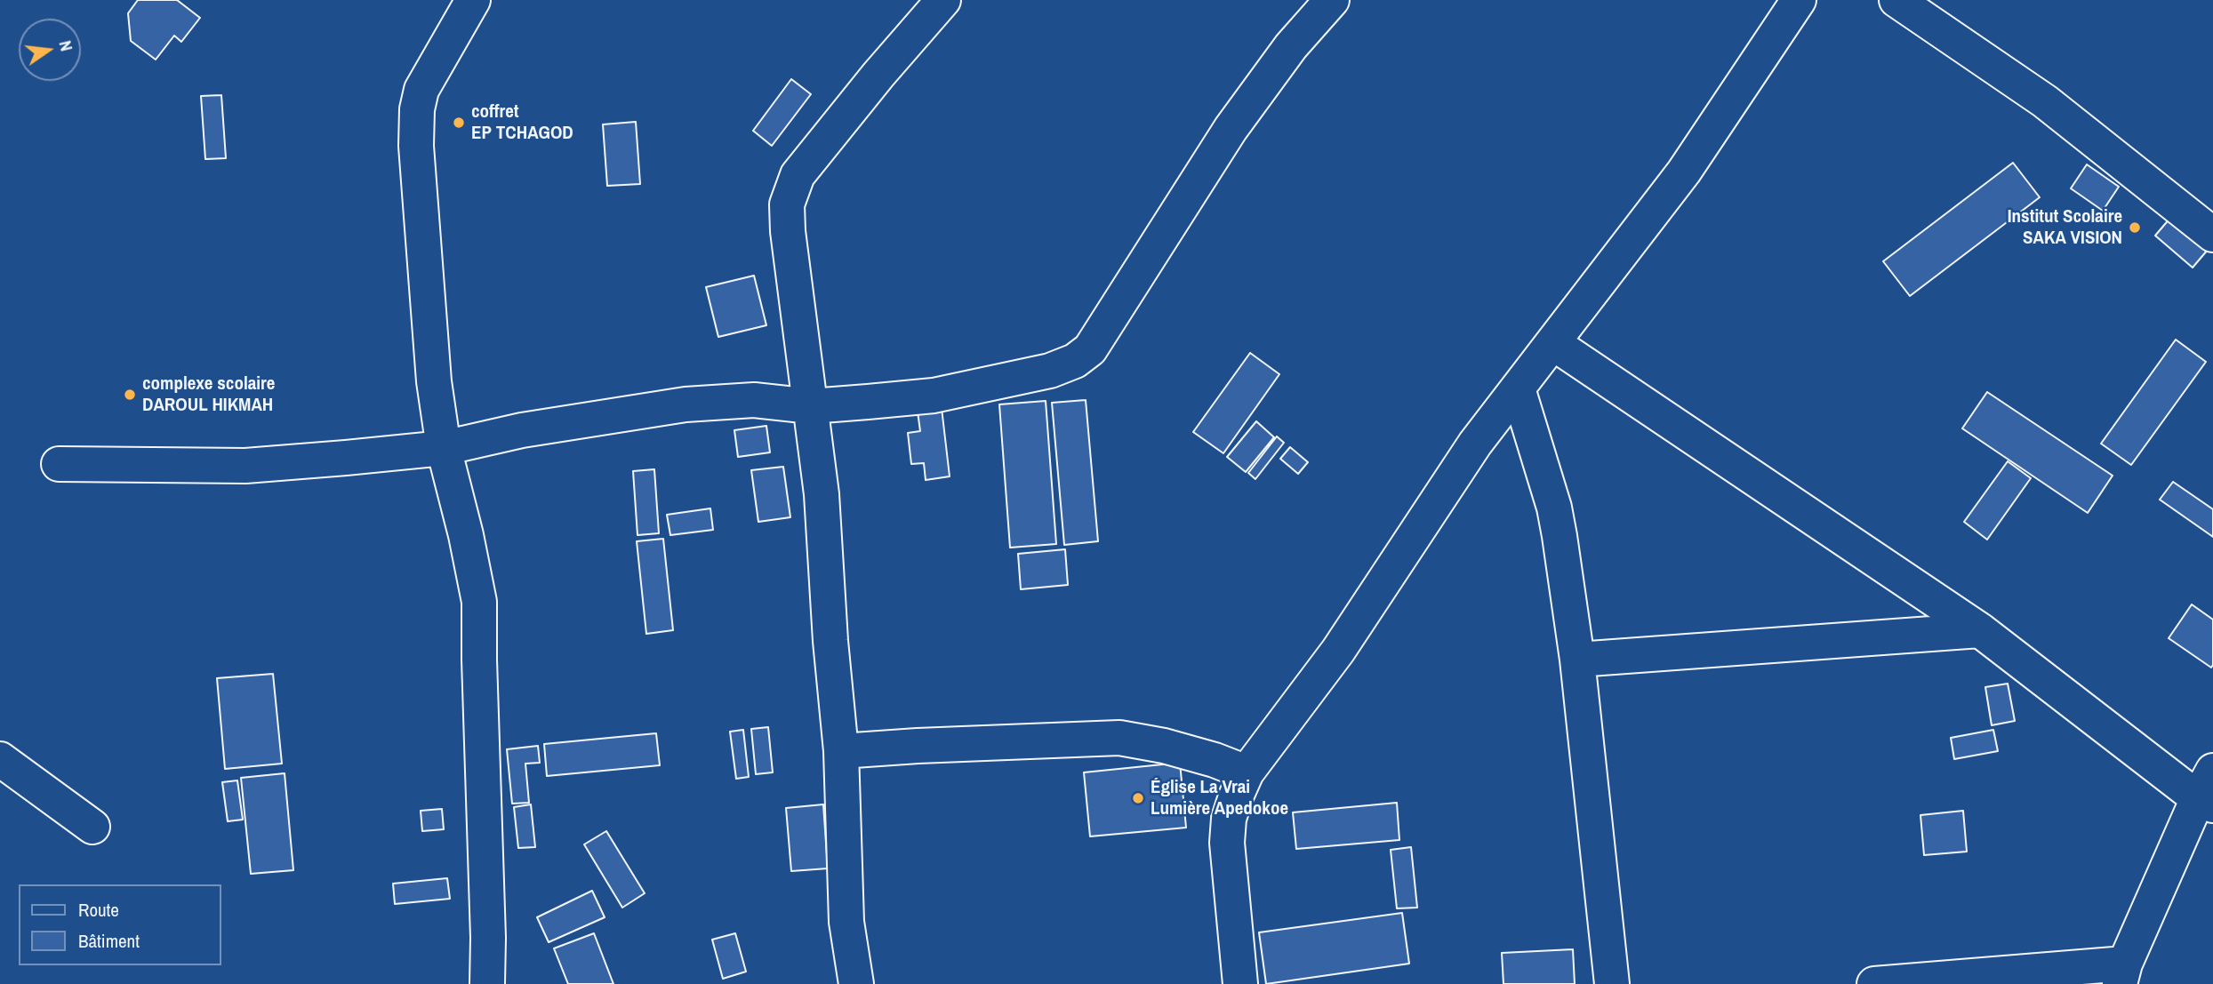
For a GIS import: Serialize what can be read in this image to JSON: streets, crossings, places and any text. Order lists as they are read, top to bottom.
{
  "places": [
    "coffret EP TCHAGOD",
    "Institut Scolaire SAKA VISION",
    "complexe scolaire DAROUL HIKMAH",
    "Église La Vrai Lumière Apedokoe"
  ],
  "legend": ["Route", "Bâtiment"],
  "north": "right"
}
